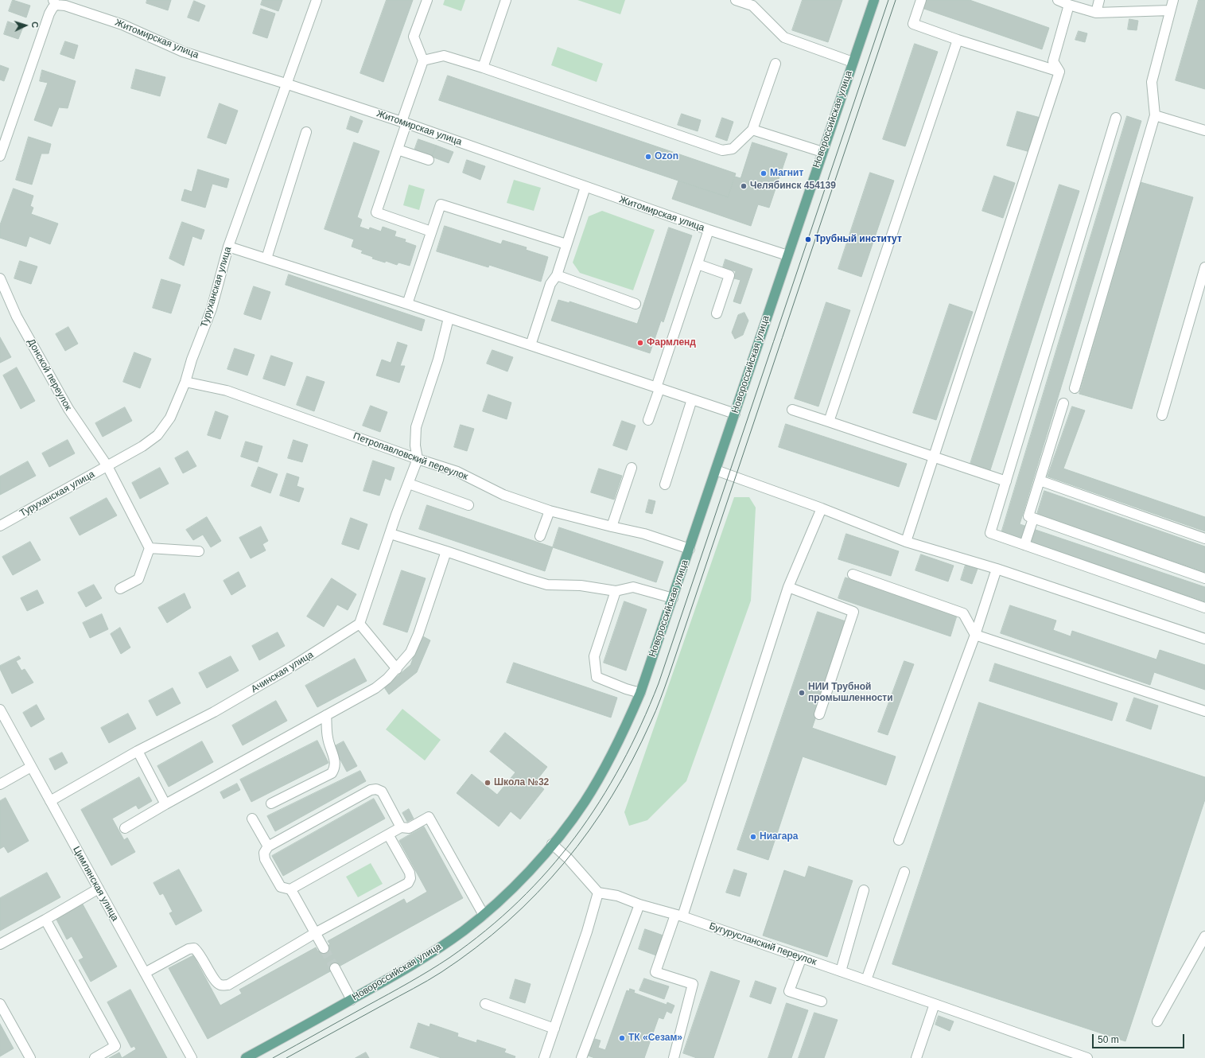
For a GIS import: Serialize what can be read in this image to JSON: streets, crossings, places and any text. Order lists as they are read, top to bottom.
{
  "streets": {
    "main road": ["Новороссийская улица"],
    "street": [
      "Житомирская улица",
      "Туруханская улица",
      "Донской переулок",
      "Петропавловский переулок",
      "Ачинская улица",
      "Цимлянская улица",
      "Бугурусланский переулок"
    ]
  },
  "crossings": [
    ["Житомирская улица", "Новороссийская улица"],
    ["Житомирская улица", "Туруханская улица"],
    ["Новороссийская улица", "Петропавловский переулок"],
    ["Туруханская улица", "Донской переулок"],
    ["Туруханская улица", "Петропавловский переулок"],
    ["Ачинская улица", "Цимлянская улица"]
  ],
  "places": [
    "Ozon",
    "Магнит",
    "Челябинск 454139",
    "Трубный институт",
    "Фармленд",
    "НИИ Трубной промышленности",
    "Школа №32",
    "Ниагара",
    "ТК «Сезам»"
  ],
  "scale_bar": "50 m",
  "north": "right"
}
